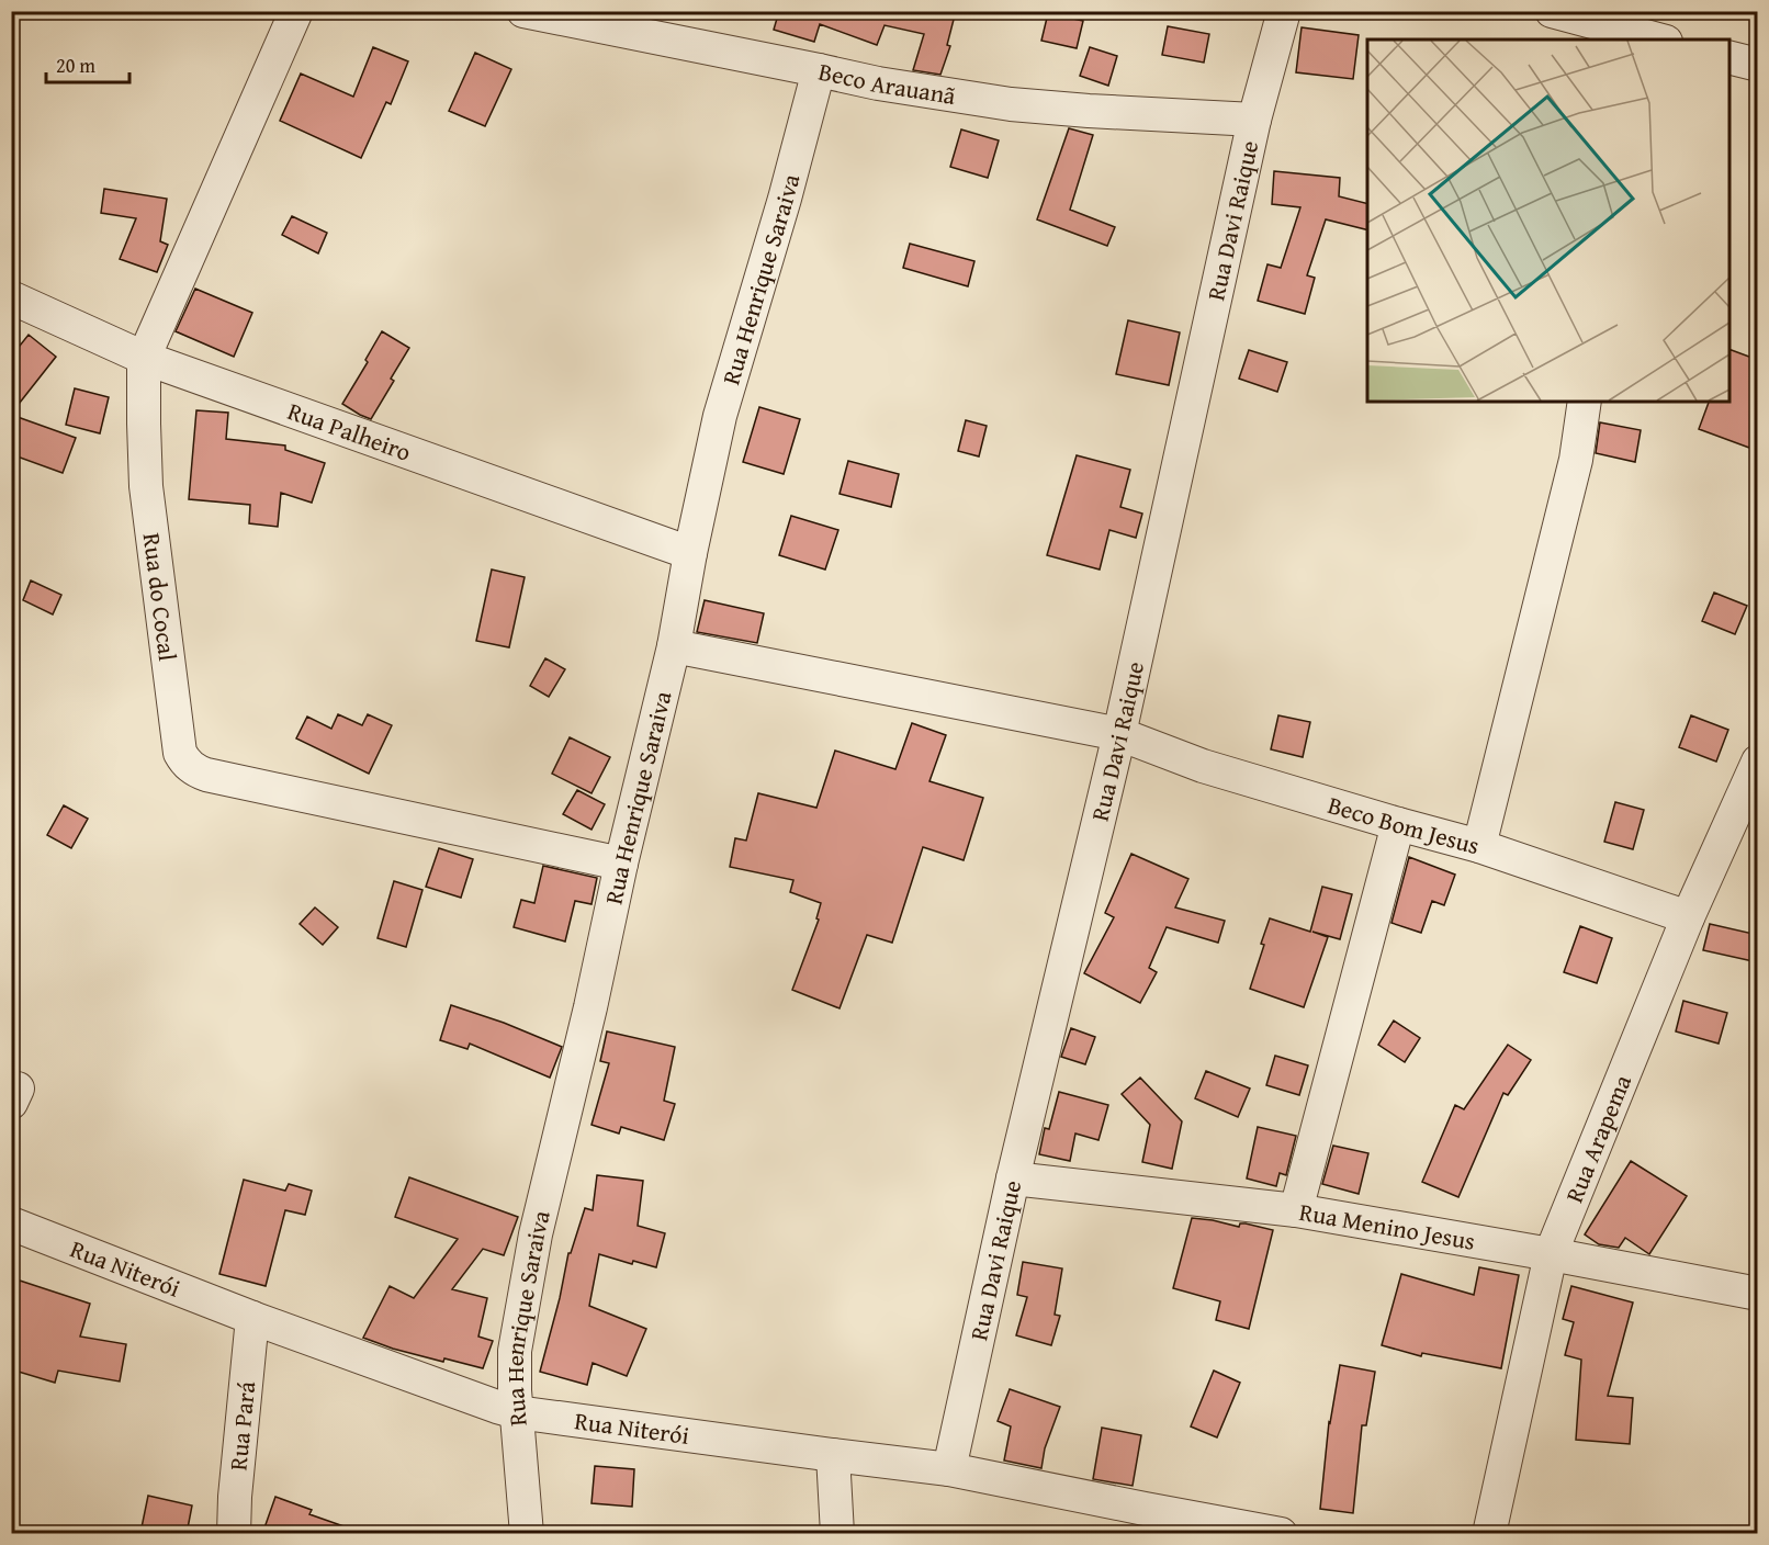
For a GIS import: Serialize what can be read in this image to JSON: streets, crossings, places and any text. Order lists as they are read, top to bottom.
{
  "streets": {
    "street": [
      "Beco Arauanã",
      "Rua Davi Raique",
      "Rua Henrique Saraiva",
      "Rua Palheiro",
      "Rua do Cocal",
      "Beco Bom Jesus",
      "Rua Arapema",
      "Rua Menino Jesus",
      "Rua Niterói",
      "Rua Pará"
    ]
  },
  "crossings": [
    ["Beco Arauanã", "Rua Davi Raique"],
    ["Beco Arauanã", "Rua Henrique Saraiva"],
    ["Rua Davi Raique", "Beco Bom Jesus"],
    ["Rua Davi Raique", "Rua Menino Jesus"],
    ["Rua Davi Raique", "Rua Niterói"],
    ["Rua Henrique Saraiva", "Rua Palheiro"],
    ["Rua Henrique Saraiva", "Rua do Cocal"],
    ["Rua Henrique Saraiva", "Beco Bom Jesus"],
    ["Rua Henrique Saraiva", "Rua Niterói"],
    ["Rua Palheiro", "Rua do Cocal"],
    ["Beco Bom Jesus", "Rua Arapema"],
    ["Rua Arapema", "Rua Menino Jesus"],
    ["Rua Niterói", "Rua Pará"]
  ],
  "scale_bar": "20 m"
}
